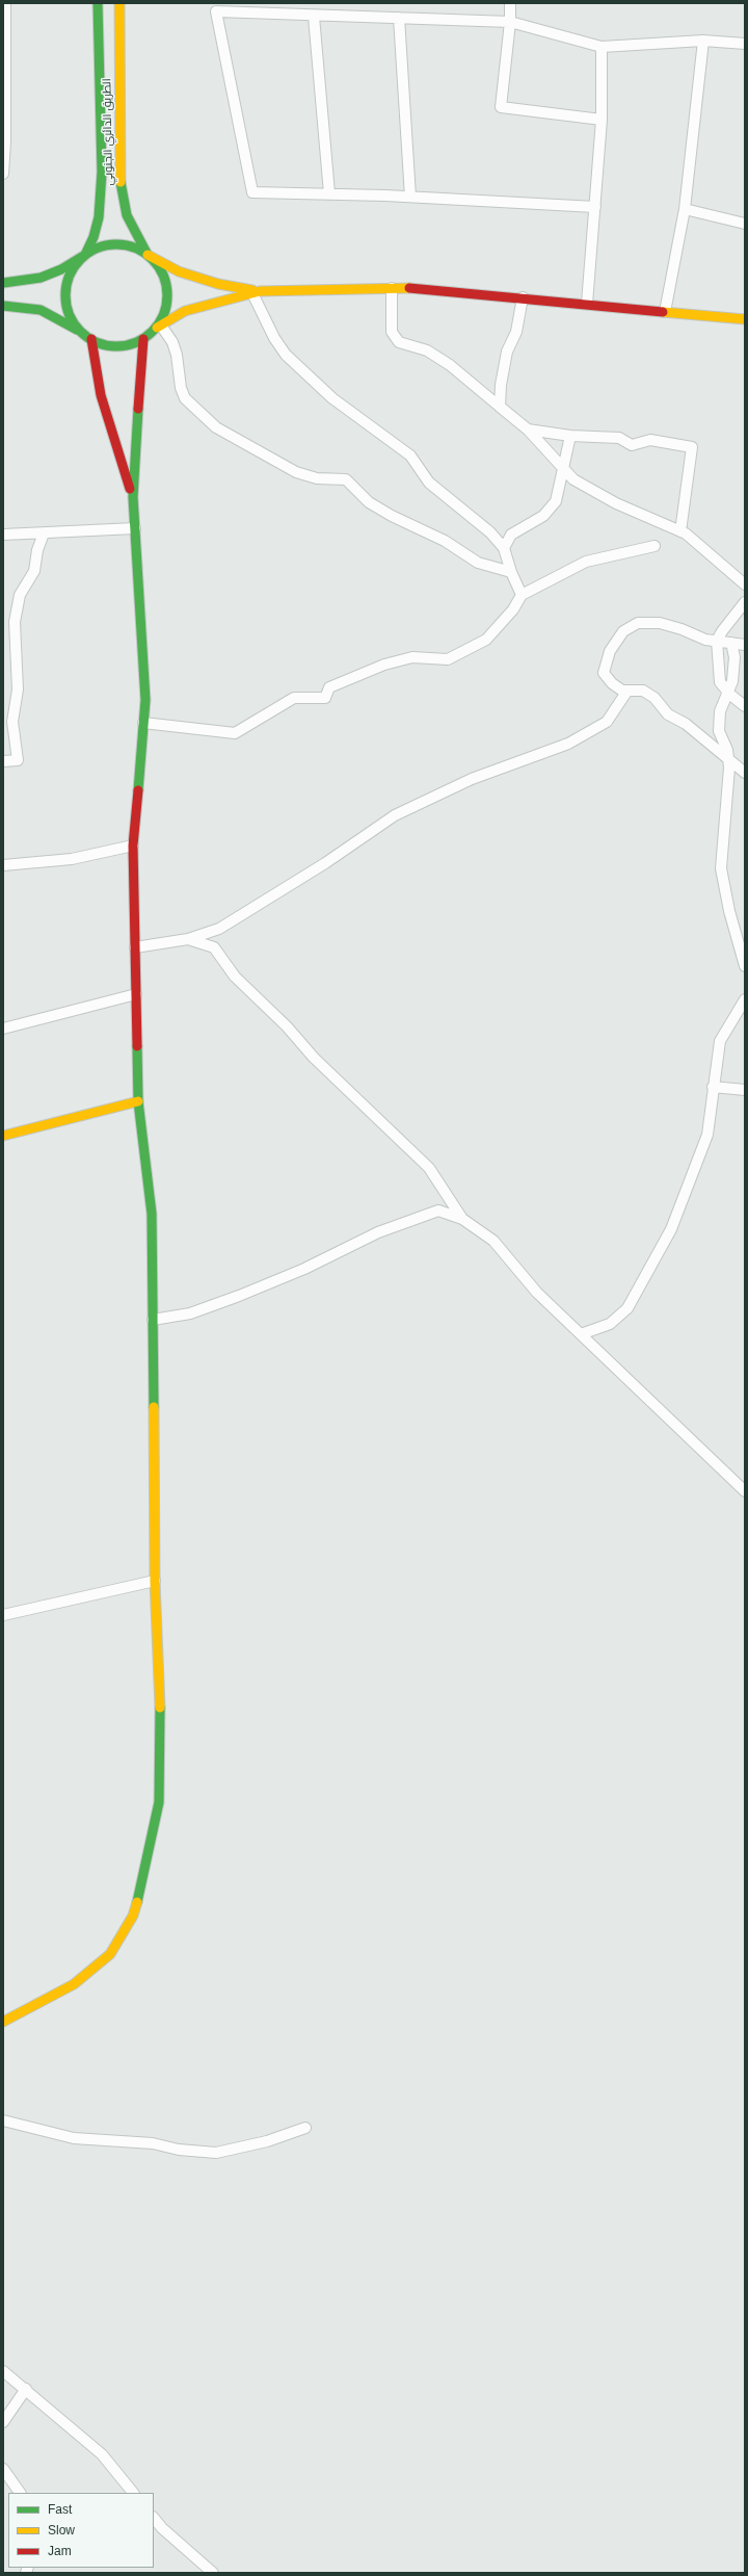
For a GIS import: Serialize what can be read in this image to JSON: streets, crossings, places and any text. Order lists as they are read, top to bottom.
{
  "streets": {
    "street": ["الطريق الدائري الجنوبي"]
  },
  "legend": ["Fast", "Slow", "Jam"]
}
